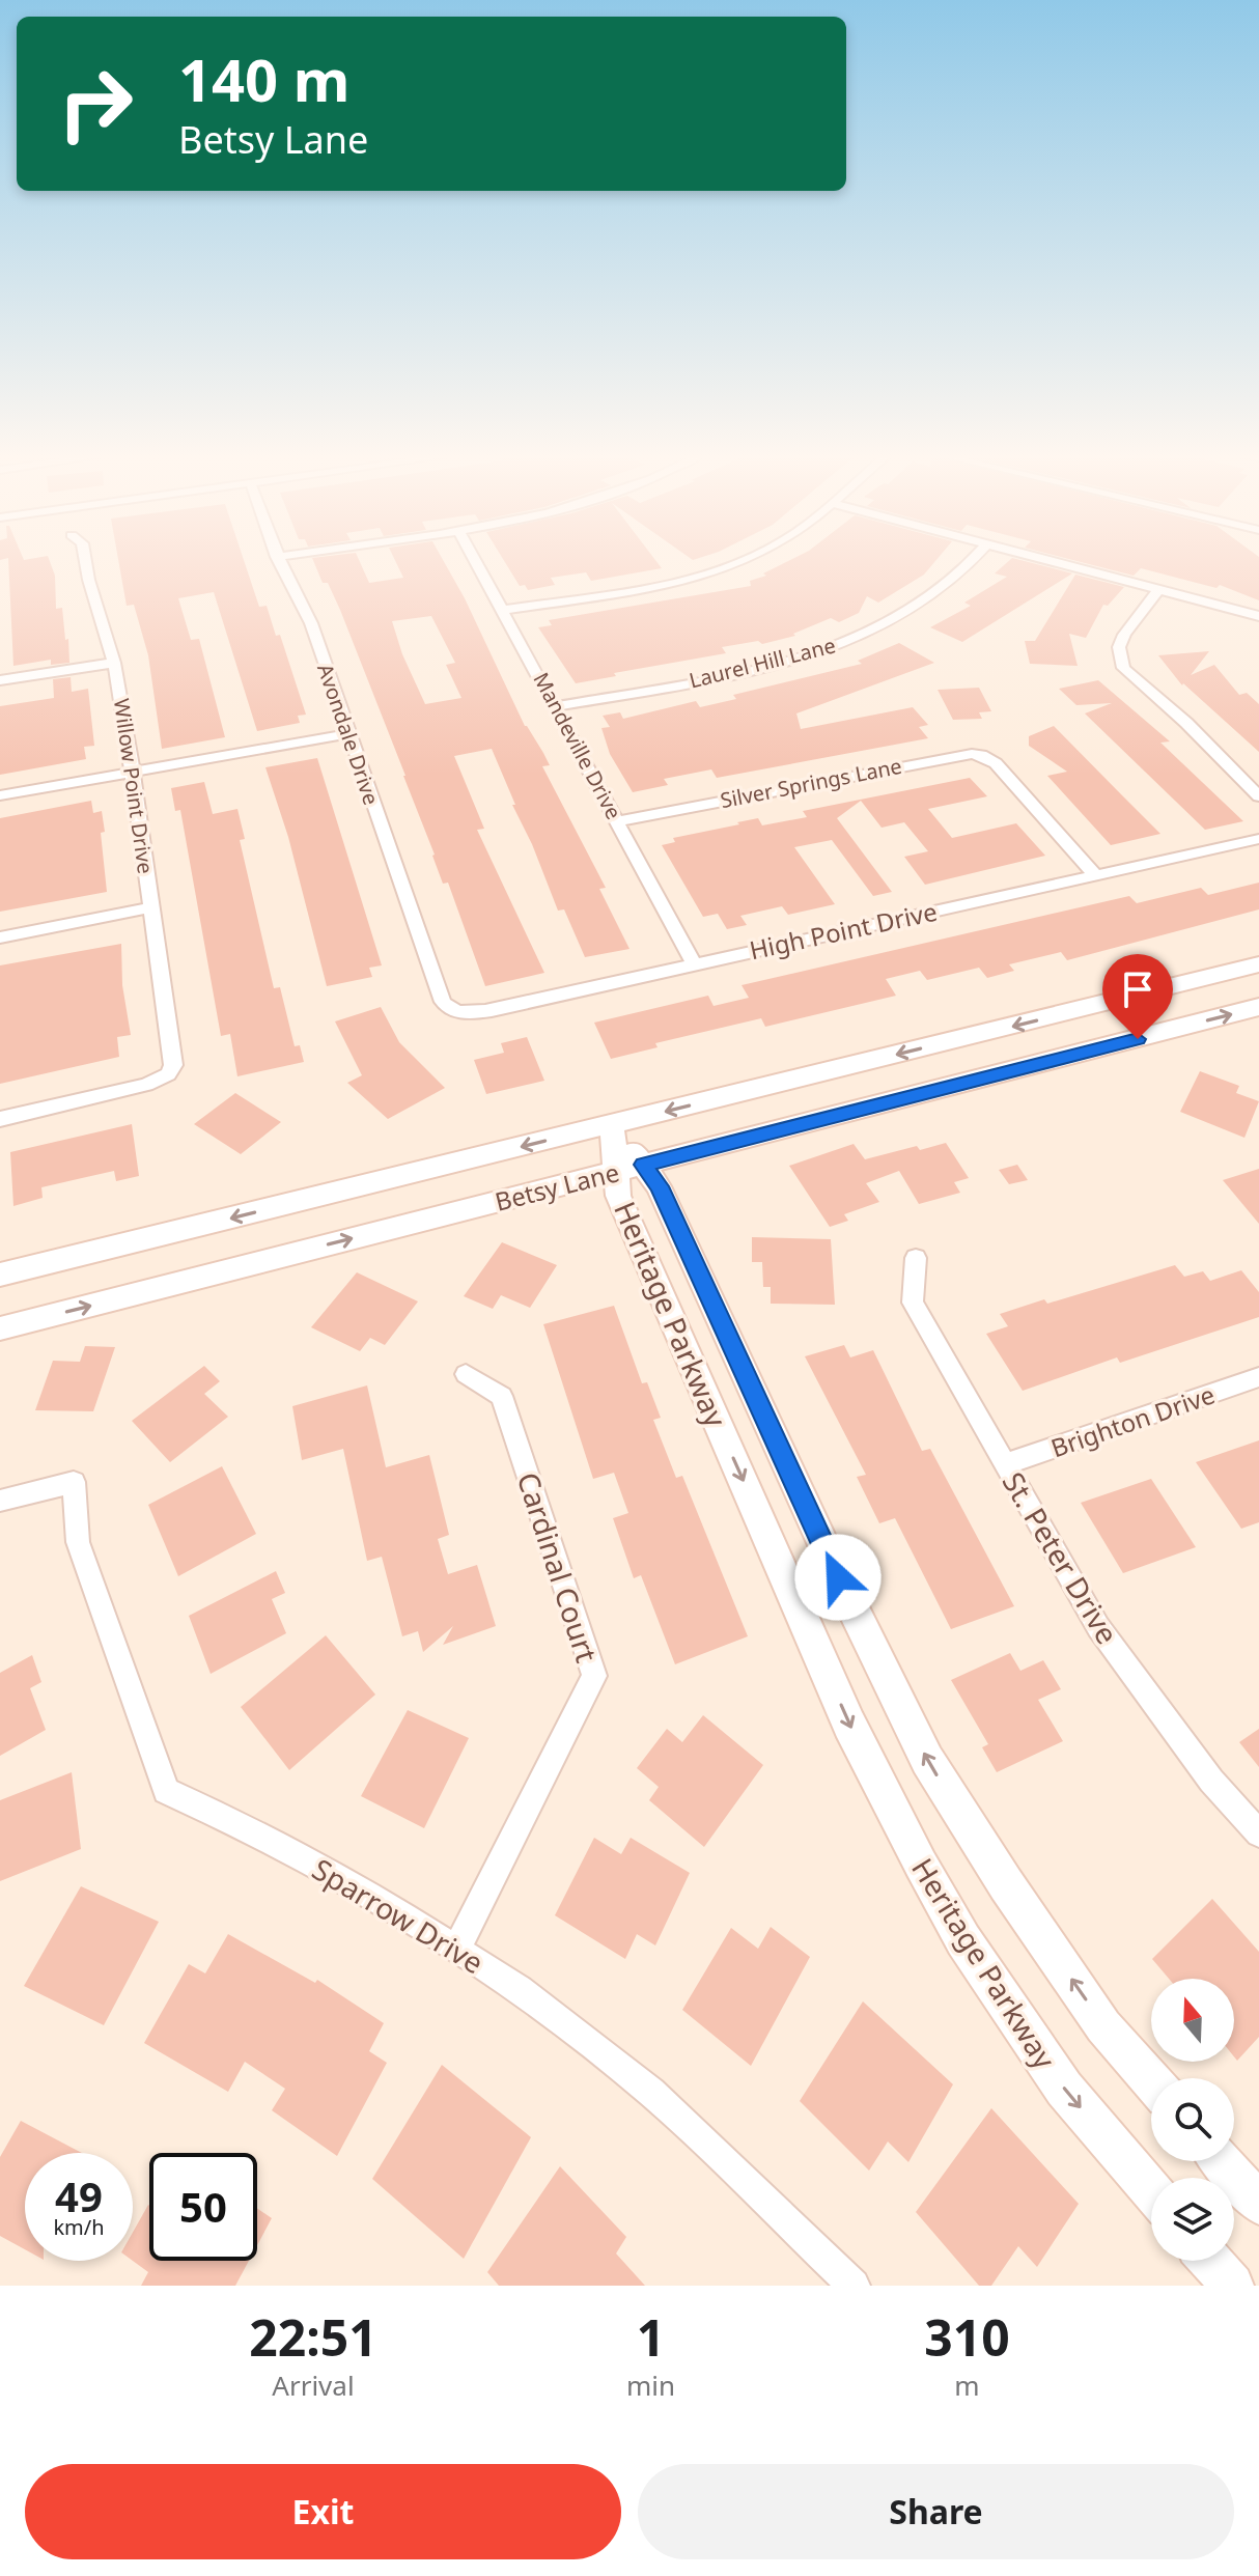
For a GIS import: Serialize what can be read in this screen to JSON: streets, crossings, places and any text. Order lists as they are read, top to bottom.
{
  "streets": {
    "main road": ["Betsy Lane", "Heritage Parkway"],
    "street": [
      "Laurel Hill Lane",
      "Avondale Drive",
      "Mandeville Drive",
      "Silver Springs Lane",
      "Willow Point Drive",
      "High Point Drive",
      "Brighton Drive",
      "St. Peter Drive",
      "Cardinal Court",
      "Sparrow Drive"
    ]
  },
  "crossings": [
    ["Laurel Hill Lane", "Mandeville Drive"],
    ["Avondale Drive", "High Point Drive"],
    ["Mandeville Drive", "Silver Springs Lane"],
    ["Mandeville Drive", "High Point Drive"],
    ["Silver Springs Lane", "High Point Drive"],
    ["Betsy Lane", "Heritage Parkway"],
    ["Brighton Drive", "St. Peter Drive"],
    ["Cardinal Court", "Sparrow Drive"]
  ],
  "north": "top",
  "page": {
    "turn": ["140 m", "Betsy Lane"],
    "speed": "49 km/h",
    "limit": "50",
    "eta": [
      "22:51",
      "Arrival",
      "1",
      "min",
      "310",
      "m"
    ],
    "buttons": ["Exit", "Share"]
  }
}
